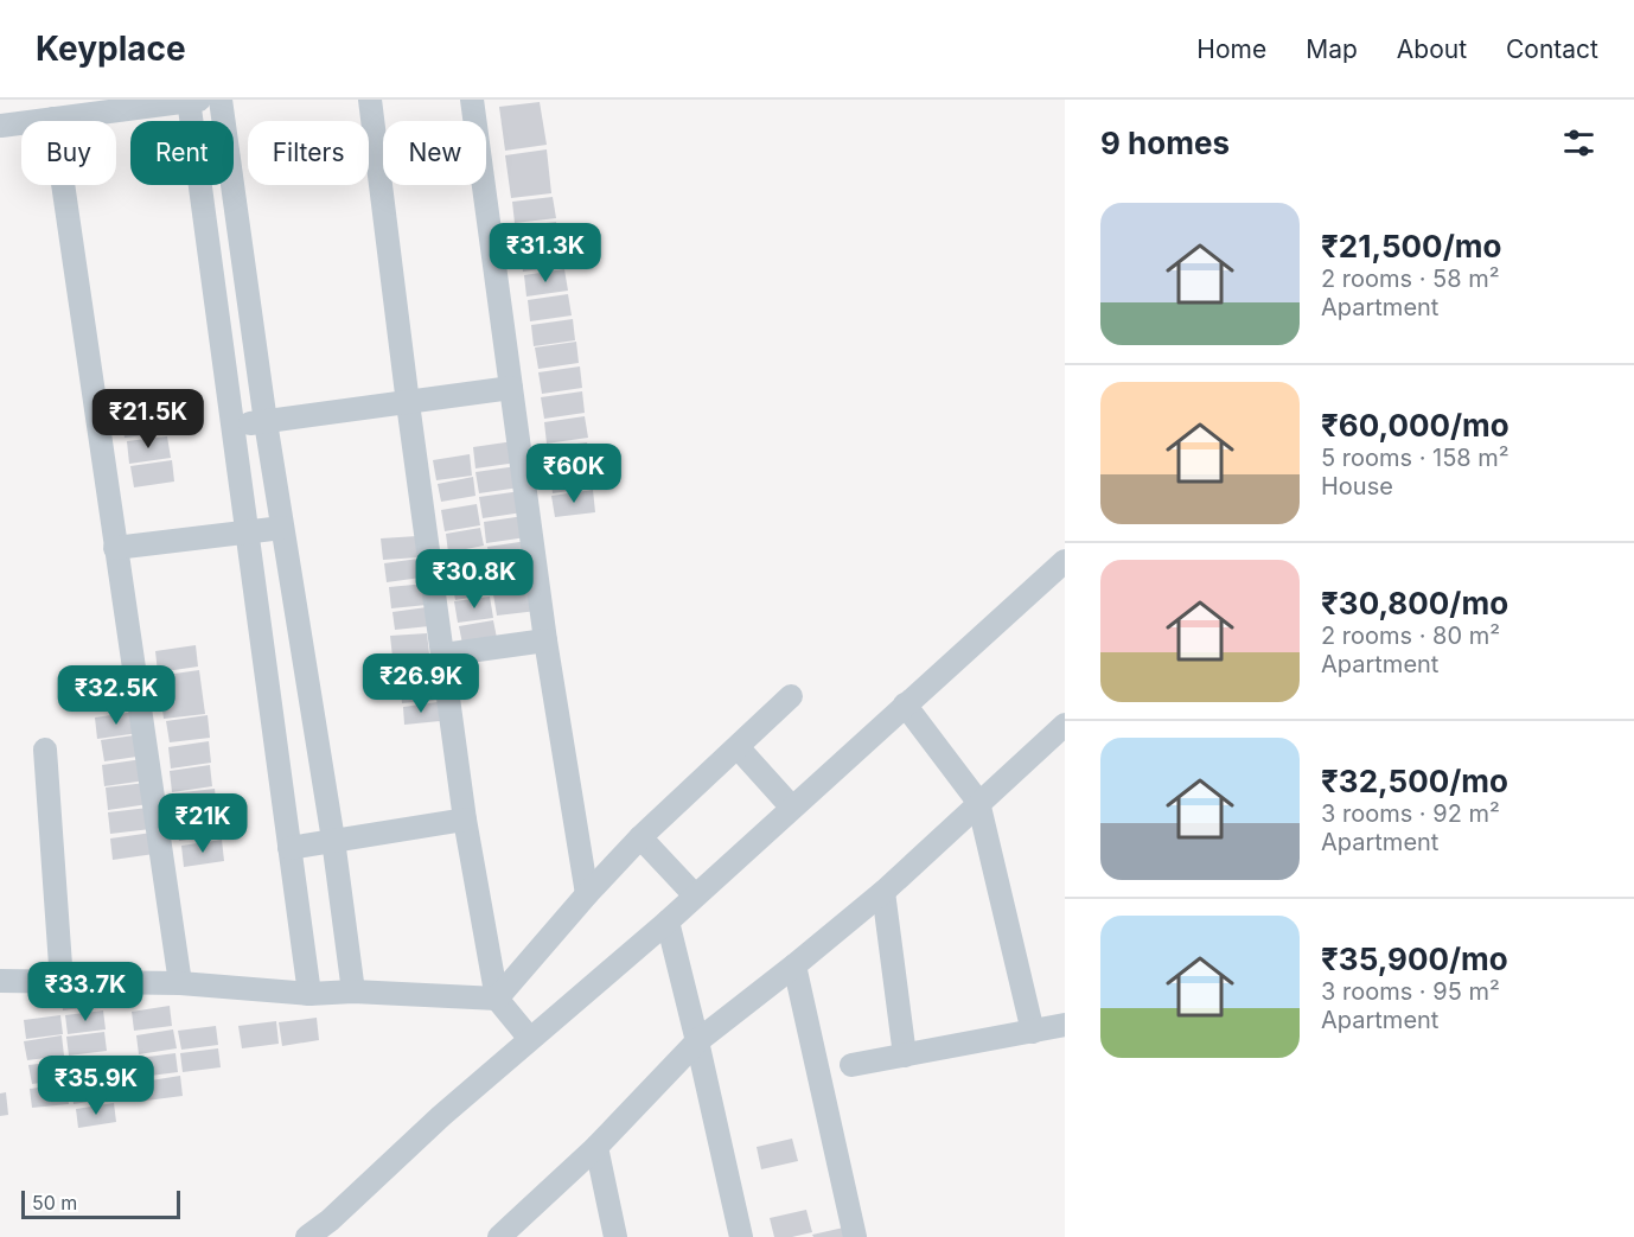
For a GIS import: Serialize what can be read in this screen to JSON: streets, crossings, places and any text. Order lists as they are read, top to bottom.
{
  "scale_bar": "50 m",
  "page": {
    "header": "Keyplace",
    "nav": [
      "Home",
      "Map",
      "About",
      "Contact"
    ],
    "heading": "9 homes",
    "chip": [
      "Buy",
      "Rent",
      "Filters",
      "New"
    ],
    "list": [
      {
        "name": "₹21,500/mo",
        "note": "2 rooms · 58 m² · Apartment"
      },
      {
        "name": "₹60,000/mo",
        "note": "5 rooms · 158 m² · House"
      },
      {
        "name": "₹30,800/mo",
        "note": "2 rooms · 80 m² · Apartment"
      },
      {
        "name": "₹32,500/mo",
        "note": "3 rooms · 92 m² · Apartment"
      },
      {
        "name": "₹35,900/mo",
        "note": "3 rooms · 95 m² · Apartment"
      }
    ],
    "price": [
      "₹31.3K",
      "₹21.5K",
      "₹60K",
      "₹30.8K",
      "₹26.9K",
      "₹32.5K",
      "₹21K",
      "₹33.7K",
      "₹35.9K"
    ],
    "scale": "50 m"
  }
}
